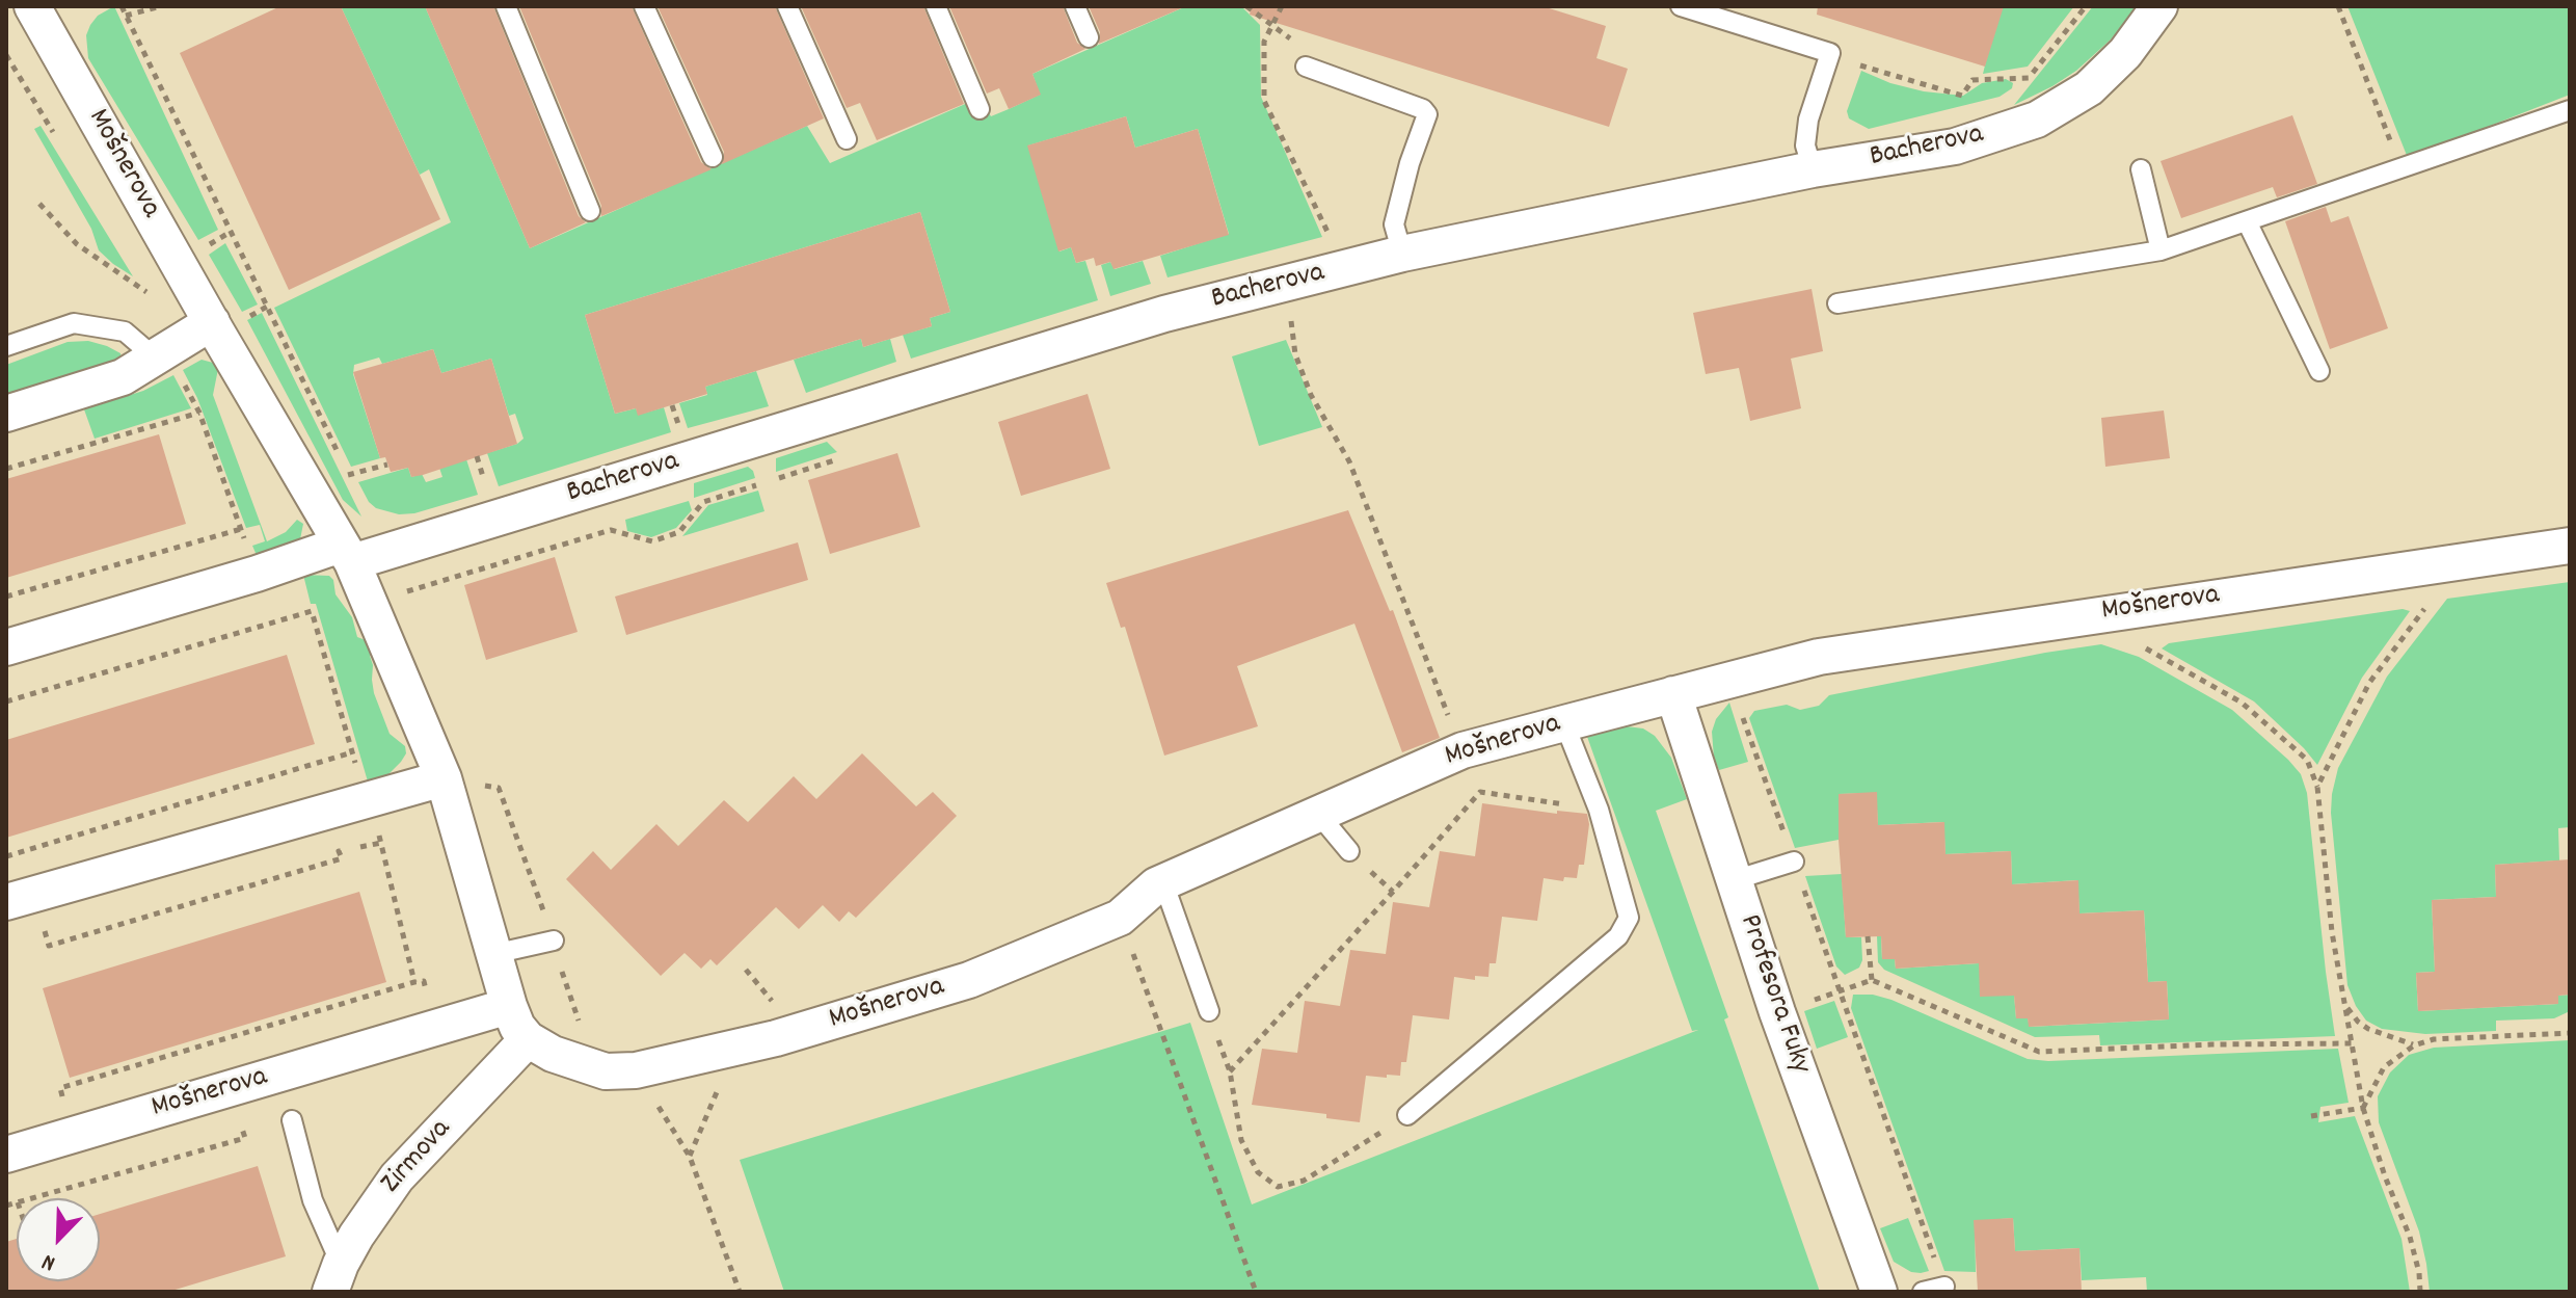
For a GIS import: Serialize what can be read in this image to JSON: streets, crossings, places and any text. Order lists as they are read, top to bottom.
{
  "streets": {
    "street": [
      "Bacherova",
      "Mošnerova",
      "Profesora Fuky",
      "Zirmova"
    ]
  },
  "crossings": [
    ["Bacherova", "Mošnerova"],
    ["Mošnerova", "Profesora Fuky"],
    ["Mošnerova", "Zirmova"]
  ],
  "north": "bottom left"
}
